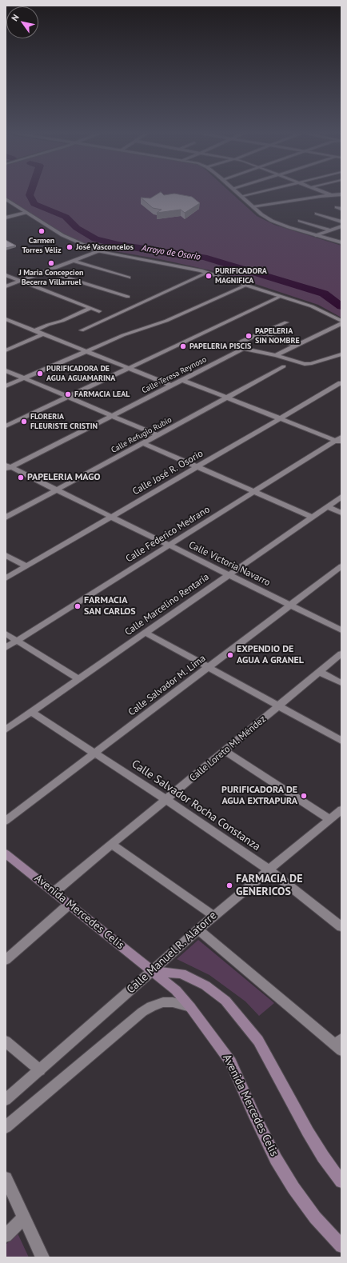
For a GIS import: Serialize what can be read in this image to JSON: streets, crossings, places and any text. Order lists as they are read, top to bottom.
{
  "streets": {
    "main road": ["Avenida Mercedes Celis"],
    "street": [
      "Calle Teresa Reynoso",
      "Calle Refugio Rubio",
      "Calle José R. Osorio",
      "Calle Federico Medrano",
      "Calle Victoria Navarro",
      "Calle Marcelino Rentaría",
      "Calle Salvador M. Lima",
      "Calle Loreto M. Méndez",
      "Calle Salvador Rocha Constanza",
      "Calle Manuel R. Alatorre"
    ]
  },
  "crossings": [
    ["Calle Teresa Reynoso", "Calle Victoria Navarro"],
    ["Calle Refugio Rubio", "Calle Victoria Navarro"],
    ["Calle José R. Osorio", "Calle Victoria Navarro"],
    ["Calle Federico Medrano", "Calle Victoria Navarro"],
    ["Calle Victoria Navarro", "Calle Marcelino Rentaría"],
    ["Calle Victoria Navarro", "Calle Salvador M. Lima"],
    ["Calle Marcelino Rentaría", "Calle Salvador Rocha Constanza"],
    ["Calle Salvador M. Lima", "Calle Salvador Rocha Constanza"],
    ["Calle Loreto M. Méndez", "Calle Salvador Rocha Constanza"],
    ["Calle Loreto M. Méndez", "Avenida Mercedes Celis"],
    ["Calle Salvador Rocha Constanza", "Calle Manuel R. Alatorre"],
    ["Avenida Mercedes Celis", "Calle Manuel R. Alatorre"]
  ],
  "water": ["Arroyo de Osorio"],
  "places": [
    "Carmen Torres Véliz",
    "José Vasconcelos",
    "J Maria Concepcion Becerra Villarruel",
    "PURIFICADORA MAGNIFICA",
    "PAPELERIA SIN NOMBRE",
    "PAPELERIA PISCIS",
    "PURIFICADORA DE AGUA AGUAMARINA",
    "FARMACIA LEAL",
    "FLORERIA FLEURISTE CRISTIN",
    "PAPELERIA MAGO",
    "FARMACIA SAN CARLOS",
    "EXPENDIO DE AGUA A GRANEL",
    "PURIFICADORA DE AGUA EXTRAPURA",
    "FARMACIA DE GENERICOS"
  ],
  "north": "top left"
}
